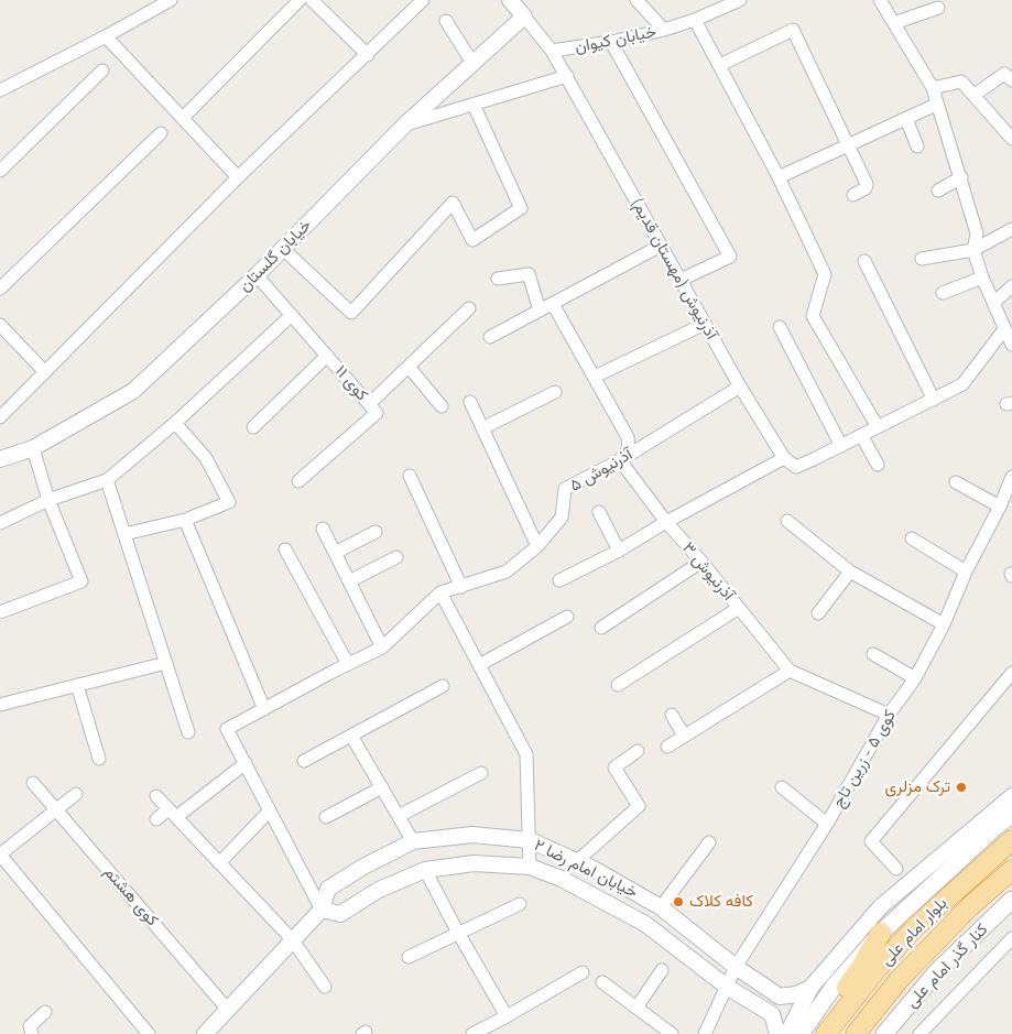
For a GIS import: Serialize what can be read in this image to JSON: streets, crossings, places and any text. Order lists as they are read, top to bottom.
{
  "streets": {
    "highway": ["بلوار امام علی"],
    "main road": ["کنار گذر امام علی"],
    "street": [
      "خیابان کیوان",
      "خیابان گلستان",
      "آذرنیوش (مهستان قدیم)",
      "کوی ۱۱",
      "آذرنیوش ۵",
      "آذرنیوش ۳",
      "کوی ۵ - زرین تاج",
      "خیابان امام رضا ۲",
      "کوی هشتم"
    ]
  },
  "crossings": [
    ["خیابان کیوان", "خیابان گلستان"],
    ["خیابان کیوان", "آذرنیوش (مهستان قدیم)"],
    ["خیابان گلستان", "کوی ۱۱"],
    ["آذرنیوش (مهستان قدیم)", "آذرنیوش ۵"],
    ["آذرنیوش ۵", "آذرنیوش ۳"],
    ["آذرنیوش ۳", "کوی ۵ - زرین تاج"],
    ["کوی ۵ - زرین تاج", "خیابان امام رضا ۲"],
    ["خیابان امام رضا ۲", "کوی هشتم"]
  ],
  "places": ["ترک مزلری", "کافه کلاک"]
}
